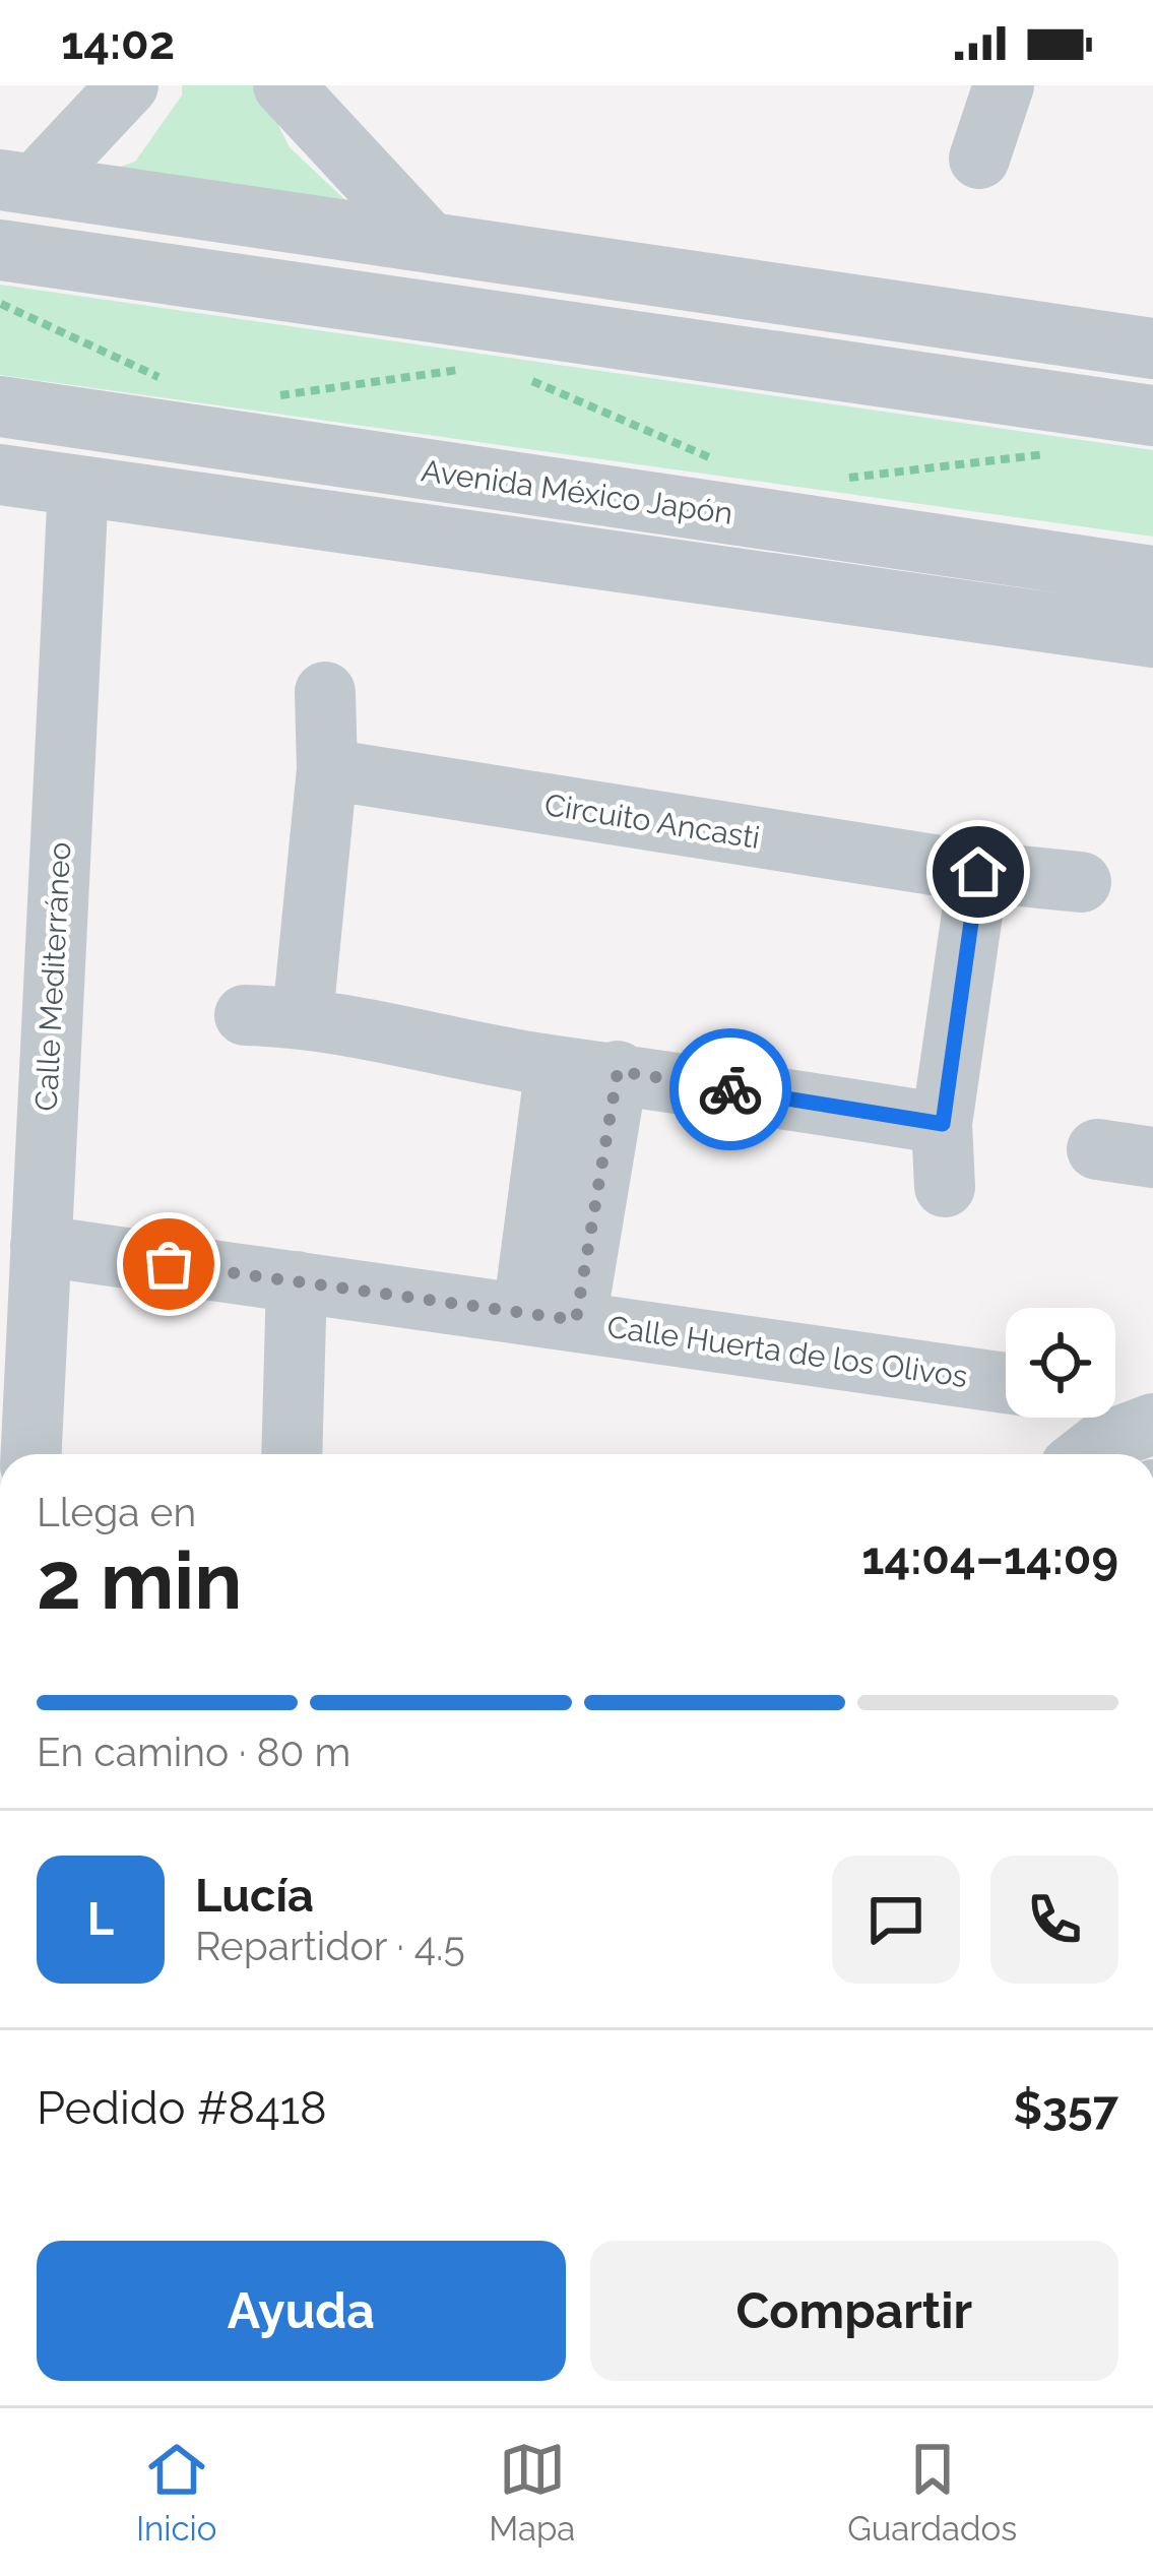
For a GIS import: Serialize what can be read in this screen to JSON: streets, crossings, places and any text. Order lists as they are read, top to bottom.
{
  "streets": {
    "street": [
      "Avenida México Japón",
      "Circuito Ancasti",
      "Calle Mediterráneo",
      "Calle Huerta de los Olivos"
    ]
  },
  "crossings": [
    ["Avenida México Japón", "Calle Mediterráneo"],
    ["Calle Mediterráneo", "Calle Huerta de los Olivos"]
  ],
  "page": {
    "status": "14:02",
    "heading": ["2 min", "Llega en", "14:04–14:09"],
    "panel": [
      "Lucía",
      "Repartidor · 4.5",
      "Pedido #8418",
      "$357"
    ],
    "bar": "En camino · 80 m",
    "round": "L",
    "buttons": ["Ayuda", "Compartir"],
    "tabs": ["Inicio", "Mapa", "Guardados"]
  }
}
